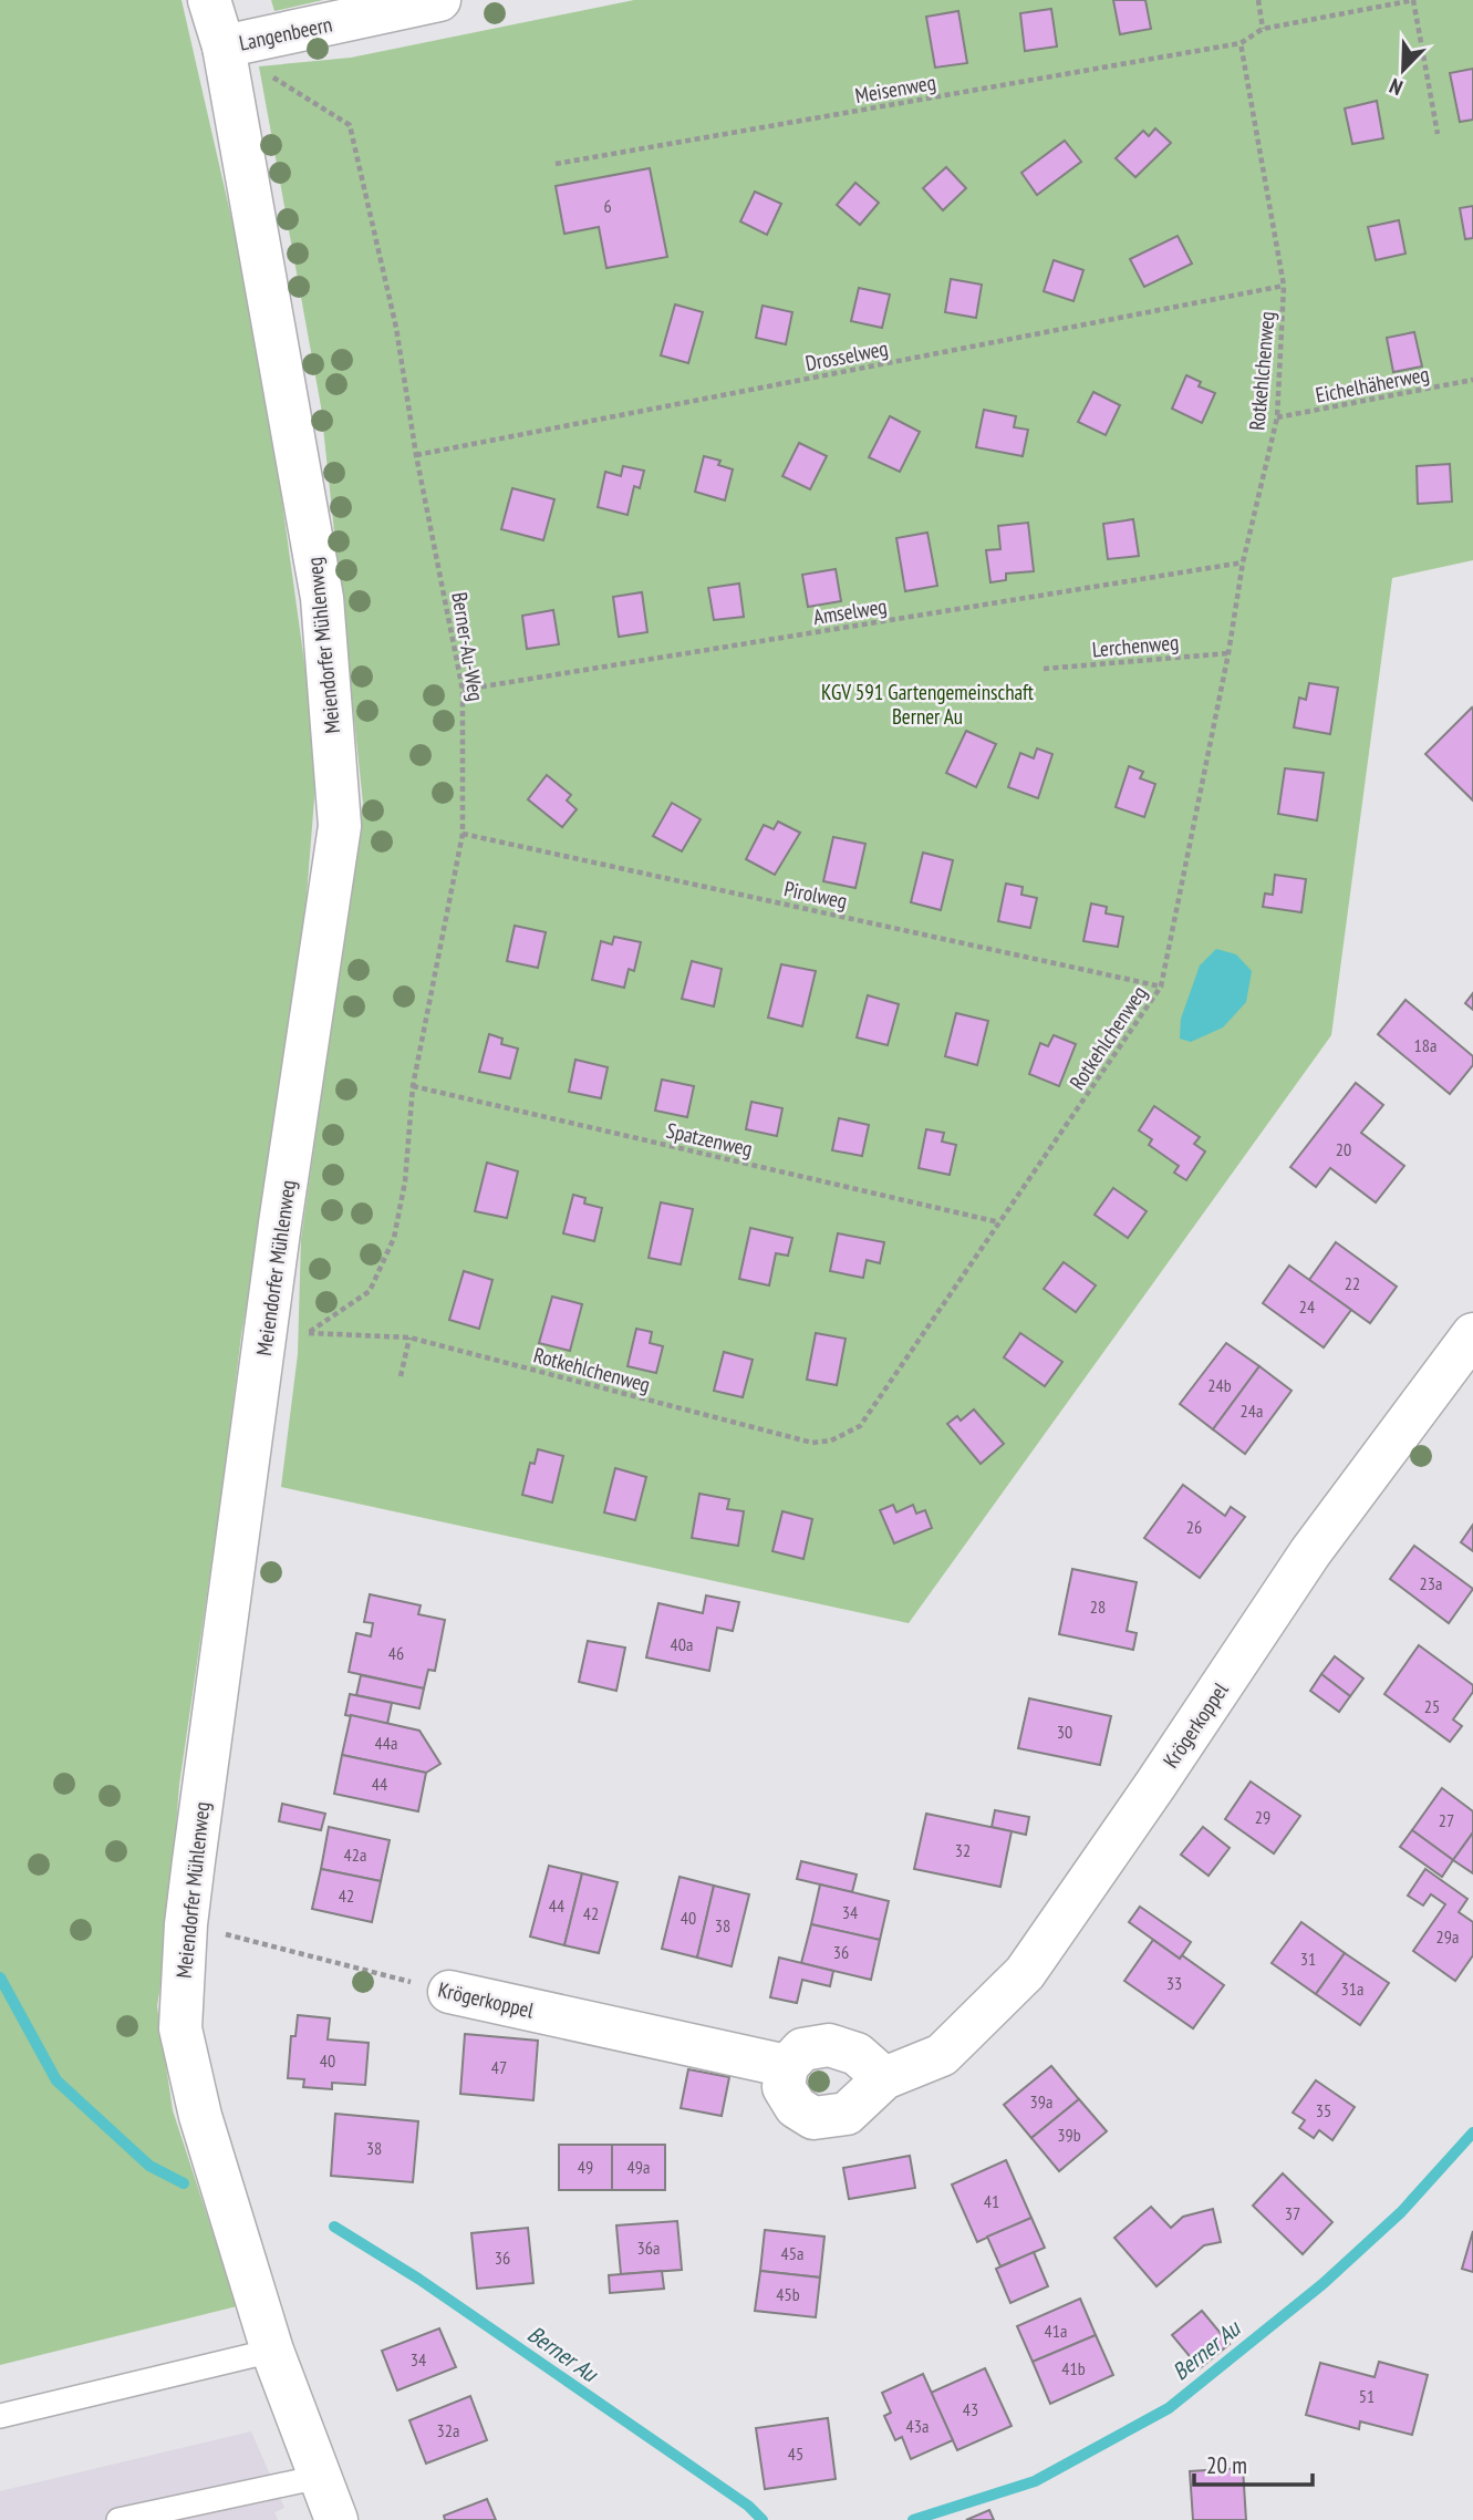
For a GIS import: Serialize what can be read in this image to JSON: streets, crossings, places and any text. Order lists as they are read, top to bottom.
{
  "streets": {
    "street": ["Langenbeern", "Meiendorfer Mühlenweg", "Krögerkoppel"],
    "path": [
      "Meisenweg",
      "Drosselweg",
      "Rotkehlchenweg",
      "Eichelhäherweg",
      "Amselweg",
      "Lerchenweg",
      "Berner-Au-Weg",
      "Pirolweg",
      "Spatzenweg"
    ]
  },
  "crossings": [
    ["Langenbeern", "Meiendorfer Mühlenweg"],
    ["Langenbeern", "Berner-Au-Weg"],
    ["Meisenweg", "Rotkehlchenweg"],
    ["Drosselweg", "Rotkehlchenweg"],
    ["Drosselweg", "Berner-Au-Weg"],
    ["Rotkehlchenweg", "Eichelhäherweg"],
    ["Rotkehlchenweg", "Amselweg"],
    ["Rotkehlchenweg", "Lerchenweg"],
    ["Rotkehlchenweg", "Berner-Au-Weg"],
    ["Rotkehlchenweg", "Pirolweg"],
    ["Rotkehlchenweg", "Spatzenweg"],
    ["Amselweg", "Berner-Au-Weg"],
    ["Meiendorfer Mühlenweg", "Berner-Au-Weg"],
    ["Meiendorfer Mühlenweg", "Krögerkoppel"],
    ["Berner-Au-Weg", "Pirolweg"],
    ["Berner-Au-Weg", "Spatzenweg"]
  ],
  "water": ["Berner Au"],
  "parks": ["KGV 591 Gartengemeinschaft Berner Au"],
  "house_numbers": [
    "6",
    "18a",
    "20",
    "22",
    "24",
    "24b",
    "24a",
    "26",
    "23a",
    "28",
    "40a",
    "46",
    "25",
    "30",
    "44a",
    "44",
    "29",
    "27",
    "32",
    "42a",
    "42",
    "44",
    "34",
    "42",
    "40",
    "38",
    "29a",
    "36",
    "31",
    "33",
    "31a",
    "40",
    "47",
    "39a",
    "35",
    "39b",
    "38",
    "49",
    "49a",
    "41",
    "37",
    "36a",
    "45a",
    "36",
    "45b",
    "41a",
    "34",
    "41b",
    "51",
    "43",
    "43a",
    "32a",
    "45"
  ],
  "scale_bar": "20 m",
  "north": "bottom left"
}
